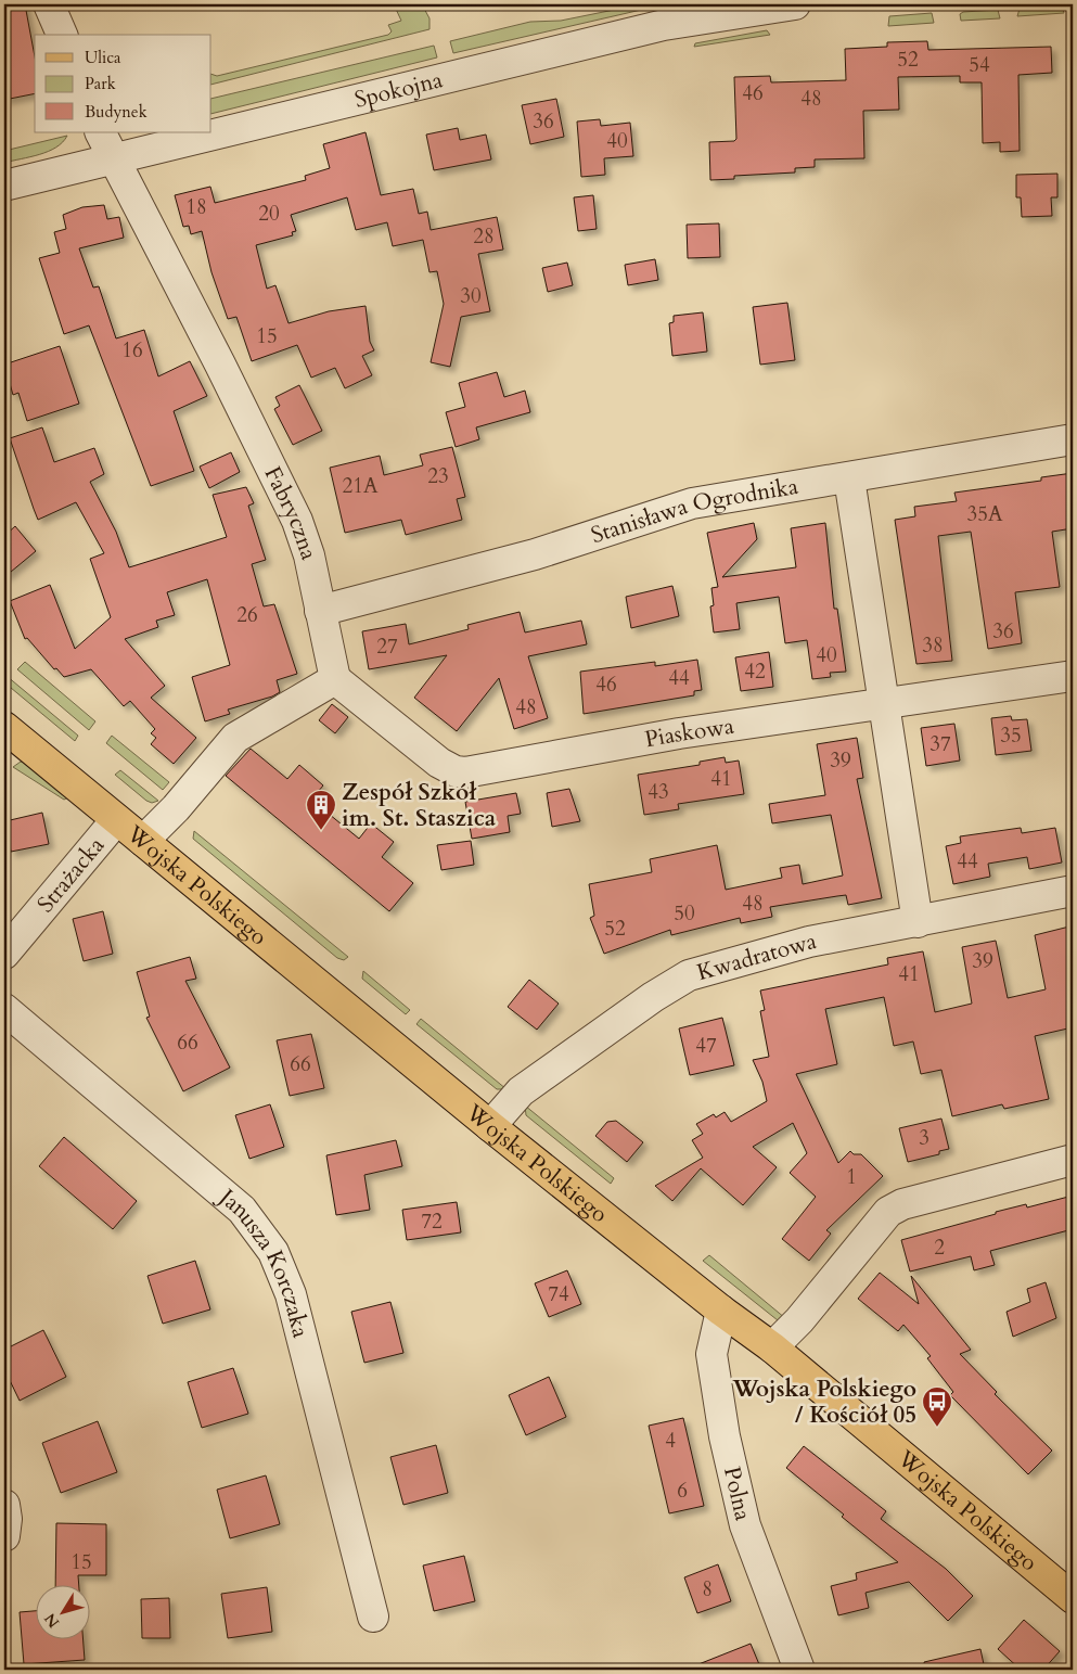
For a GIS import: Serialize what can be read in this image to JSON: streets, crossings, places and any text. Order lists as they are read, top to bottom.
{
  "streets": {
    "main road": ["Wojska Polskiego"],
    "street": [
      "Spokojna",
      "Stanisława Ogrodnika",
      "Fabryczna",
      "Piaskowa",
      "Strażacka",
      "Kwadratowa",
      "Janusza Korczaka",
      "Polna"
    ]
  },
  "crossings": [
    ["Spokojna", "Fabryczna"],
    ["Stanisława Ogrodnika", "Fabryczna"],
    ["Fabryczna", "Piaskowa"],
    ["Strażacka", "Wojska Polskiego"],
    ["Wojska Polskiego", "Kwadratowa"],
    ["Wojska Polskiego", "Polna"]
  ],
  "places": {
    "building": ["Zespół Szkół im. St. Staszica"],
    "bus stop": ["Wojska Polskiego / Kościół 05"]
  },
  "house_numbers": [
    "52",
    "54",
    "46",
    "48",
    "36",
    "40",
    "18",
    "20",
    "28",
    "30",
    "15",
    "16",
    "23",
    "21A",
    "35A",
    "26",
    "36",
    "38",
    "27",
    "40",
    "42",
    "44",
    "46",
    "48",
    "35",
    "37",
    "39",
    "41",
    "43",
    "44",
    "48",
    "50",
    "52",
    "39",
    "41",
    "66",
    "47",
    "66",
    "3",
    "1",
    "72",
    "2",
    "74",
    "4",
    "6",
    "15",
    "8"
  ],
  "legend": ["Ulica", "Park", "Budynek"],
  "north": "bottom left"
}
